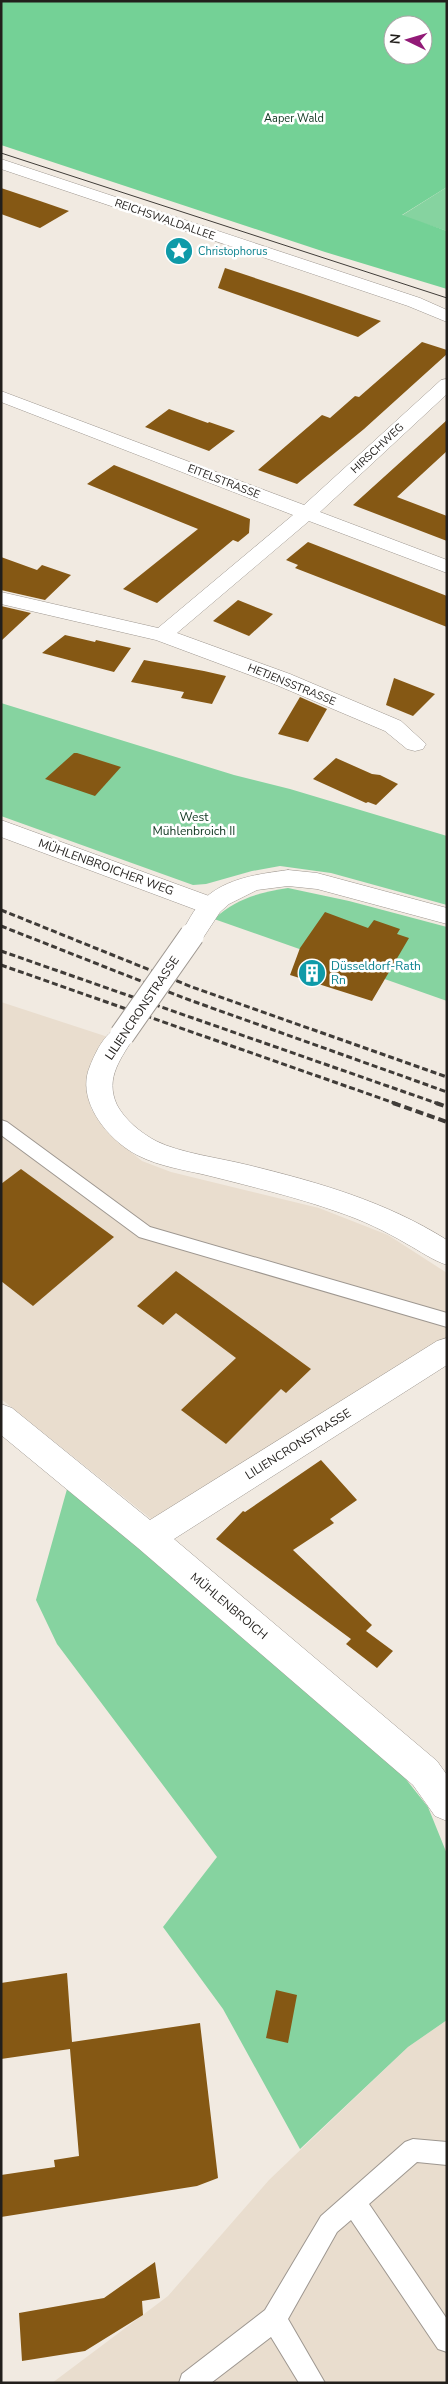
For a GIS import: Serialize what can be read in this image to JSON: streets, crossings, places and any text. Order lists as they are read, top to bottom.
{
  "streets": {
    "street": [
      "REICHSWALDALLEE",
      "HIRSCHWEG",
      "EITELSTRASSE",
      "HETJENSSTRASSE",
      "MÜHLENBROICHER WEG",
      "LILIENCRONSTRASSE",
      "MÜHLENBROICH"
    ]
  },
  "crossings": [
    ["HIRSCHWEG", "EITELSTRASSE"],
    ["MÜHLENBROICHER WEG", "LILIENCRONSTRASSE"],
    ["LILIENCRONSTRASSE", "MÜHLENBROICH"]
  ],
  "parks": ["Aaper Wald", "West Mühlenbroich II"],
  "places": {
    "place": ["Christophorus"],
    "building": ["Düsseldorf-Rath Rn"]
  },
  "north": "left"
}
